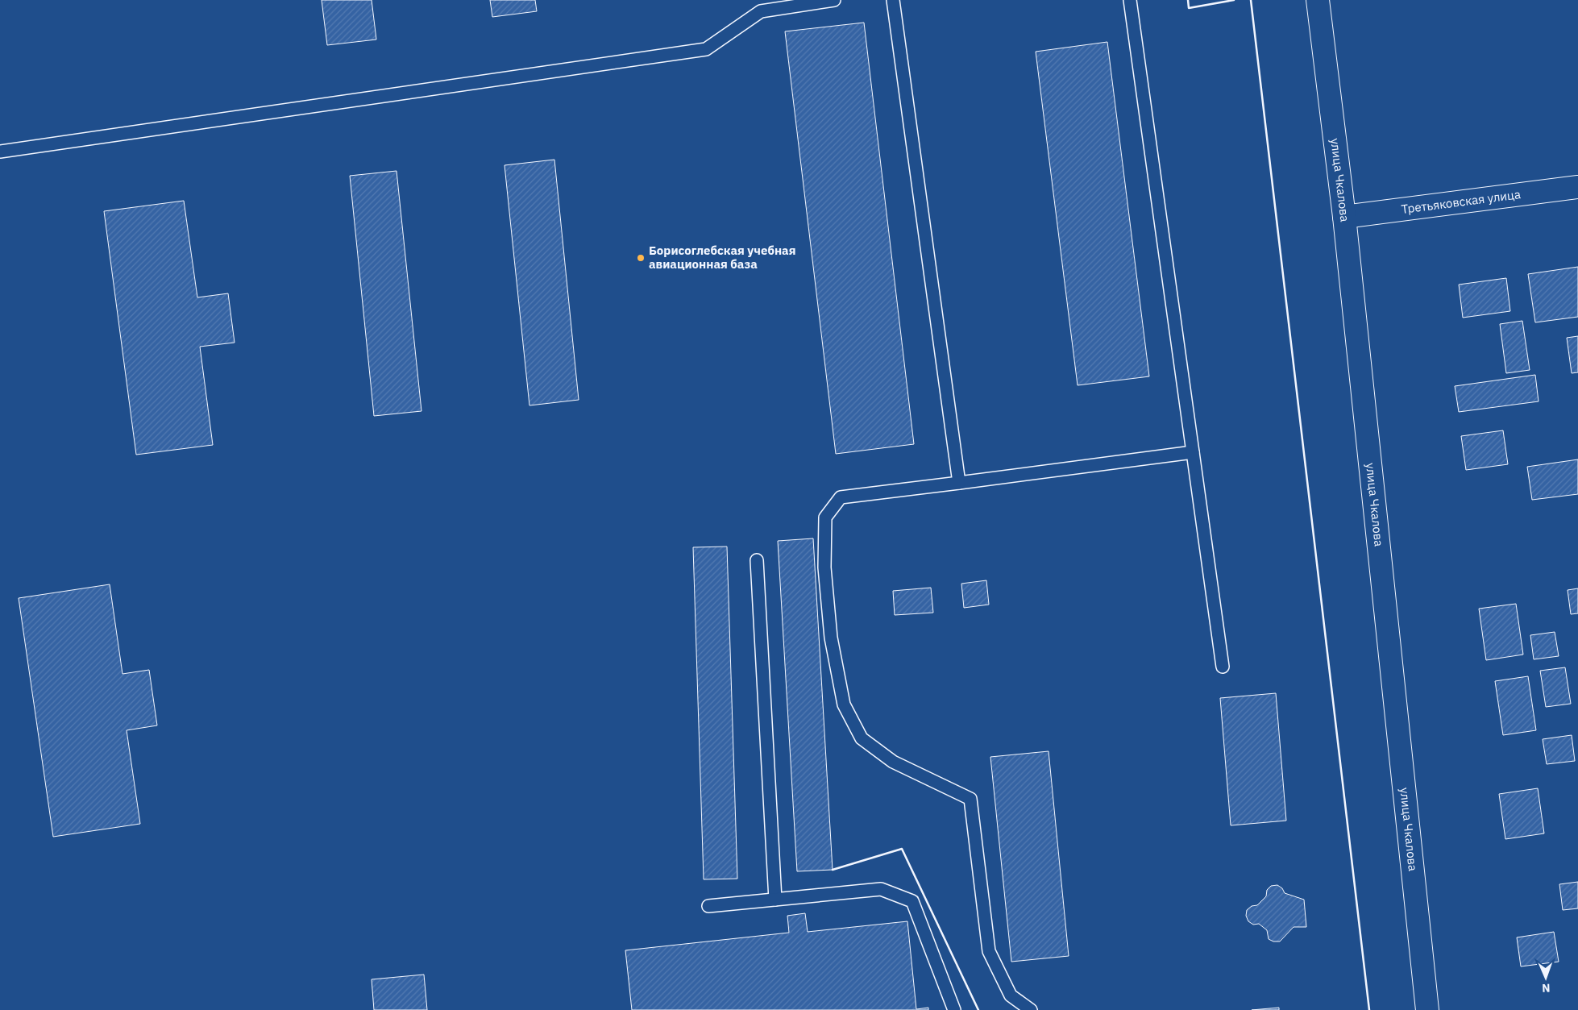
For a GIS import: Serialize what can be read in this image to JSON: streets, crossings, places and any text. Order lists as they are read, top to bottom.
{
  "streets": {
    "street": ["улица Чкалова", "Третьяковская улица"]
  },
  "crossings": [
    ["улица Чкалова", "Третьяковская улица"]
  ],
  "places": ["Борисоглебская учебная авиационная база"],
  "north": "bottom"
}
